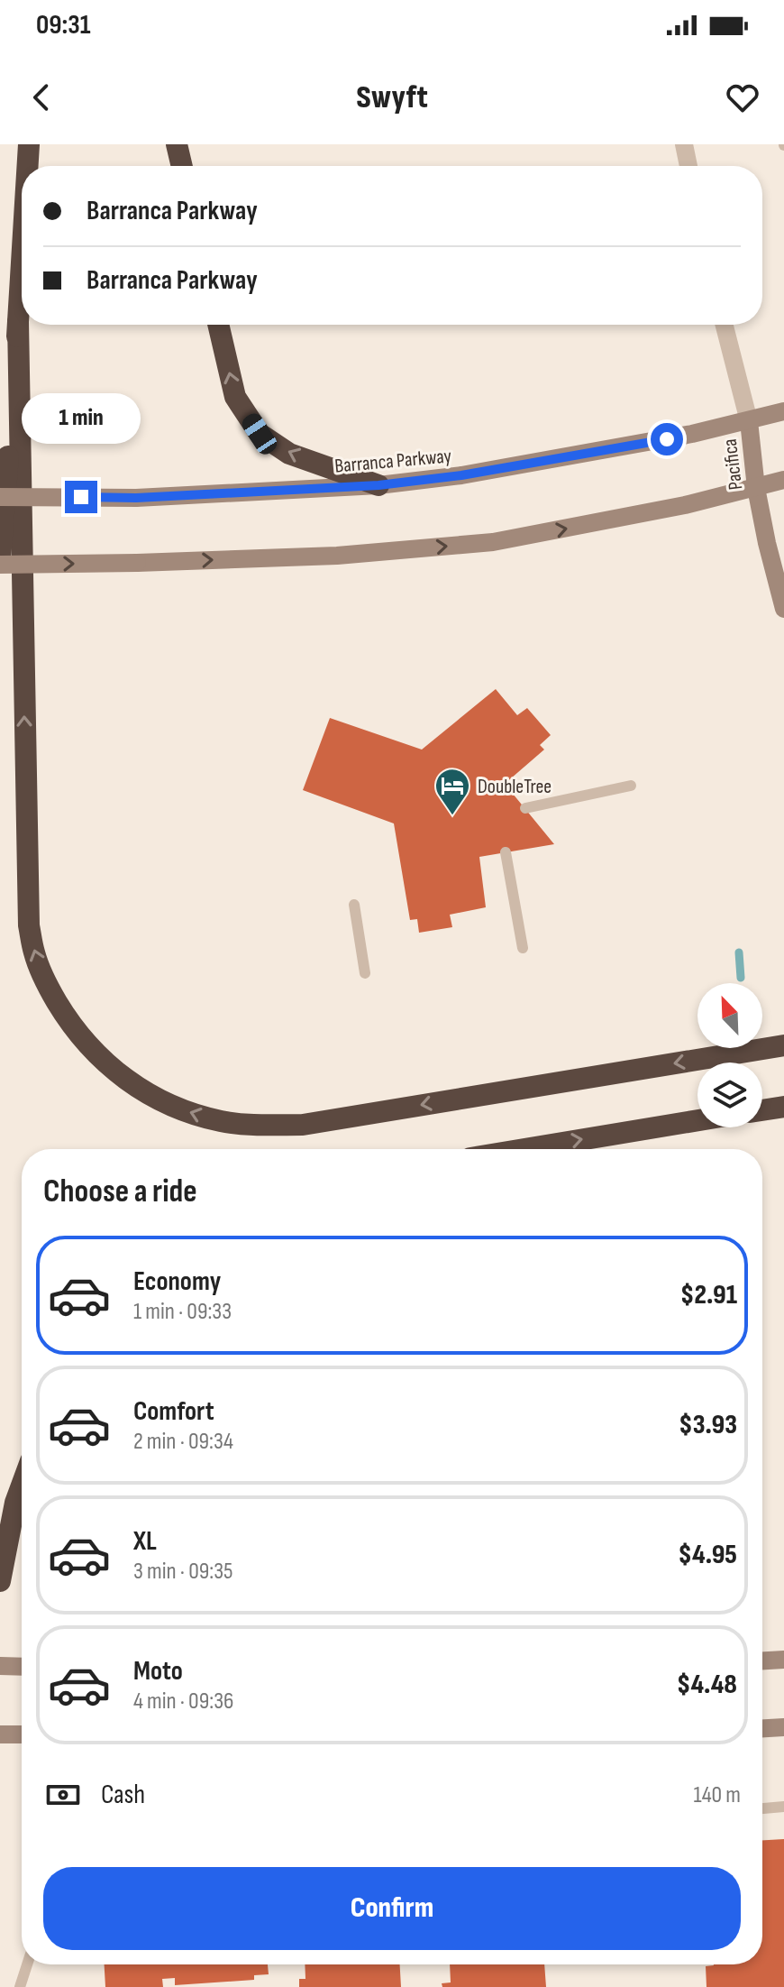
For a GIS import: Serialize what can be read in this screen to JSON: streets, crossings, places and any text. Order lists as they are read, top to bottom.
{
  "streets": {
    "main road": ["Barranca Parkway", "Pacifica"]
  },
  "crossings": [
    ["Barranca Parkway", "Pacifica"]
  ],
  "places": {
    "hotel": ["DoubleTree"]
  },
  "north": "top left",
  "page": {
    "status": "09:31",
    "header": "Swyft",
    "banner": ["Barranca Parkway", "Barranca Parkway"],
    "bubble": "1 min",
    "heading": "Choose a ride",
    "list": [
      {
        "name": "Economy",
        "note": "1 min · 09:33",
        "value": "$2.91"
      },
      {
        "name": "Comfort",
        "note": "2 min · 09:34",
        "value": "$3.93"
      },
      {
        "name": "XL",
        "note": "3 min · 09:35",
        "value": "$4.95"
      },
      {
        "name": "Moto",
        "note": "4 min · 09:36",
        "value": "$4.48"
      }
    ],
    "pay": ["Cash", "140 m"],
    "buttons": "Confirm"
  }
}
